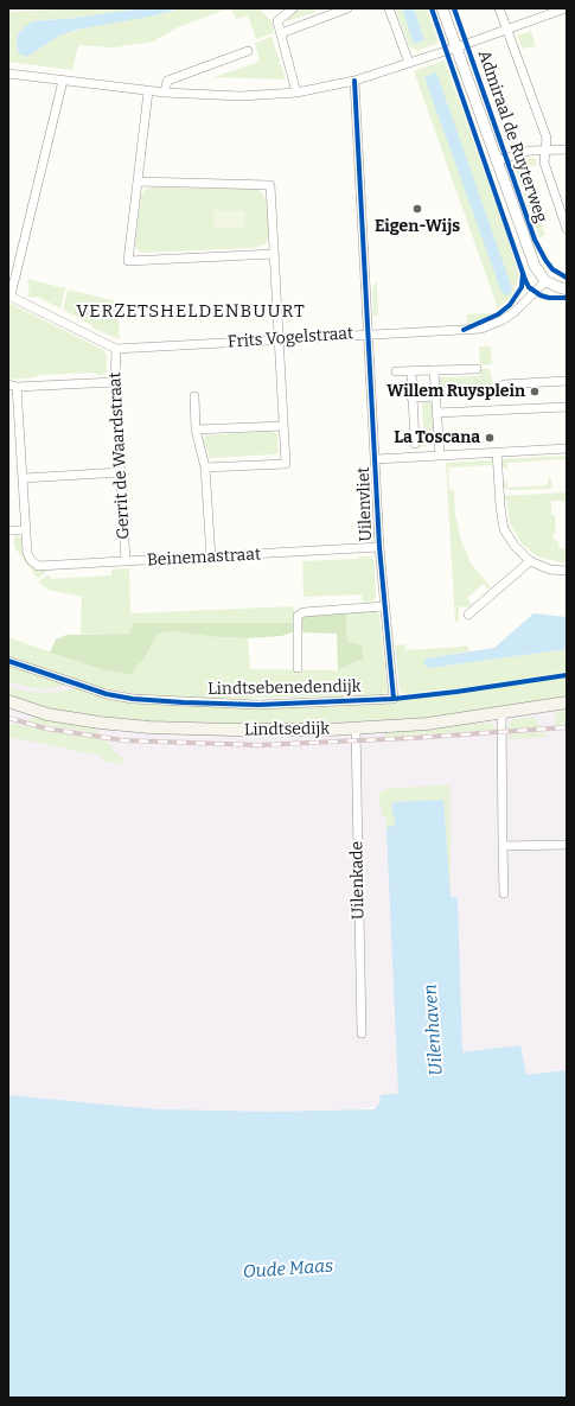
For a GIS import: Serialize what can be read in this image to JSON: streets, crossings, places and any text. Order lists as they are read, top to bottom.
{
  "streets": {
    "main road": ["Lindtsedijk"],
    "street": [
      "Admiraal de Ruyterweg",
      "Frits Vogelstraat",
      "Gerrit de Waardstraat",
      "Uilenvliet",
      "Beinemastraat",
      "Lindtsebenedendijk",
      "Uilenkade"
    ]
  },
  "crossings": [
    ["Admiraal de Ruyterweg", "Frits Vogelstraat"],
    ["Frits Vogelstraat", "Gerrit de Waardstraat"],
    ["Frits Vogelstraat", "Uilenvliet"],
    ["Gerrit de Waardstraat", "Beinemastraat"],
    ["Uilenvliet", "Beinemastraat"],
    ["Uilenvliet", "Lindtsebenedendijk"],
    ["Lindtsedijk", "Uilenkade"]
  ],
  "districts": ["VERZETSHELDENBUURT"],
  "water": ["Uilenhaven", "Oude Maas"],
  "places": ["Eigen-Wijs", "Willem Ruysplein", "La Toscana"]
}
